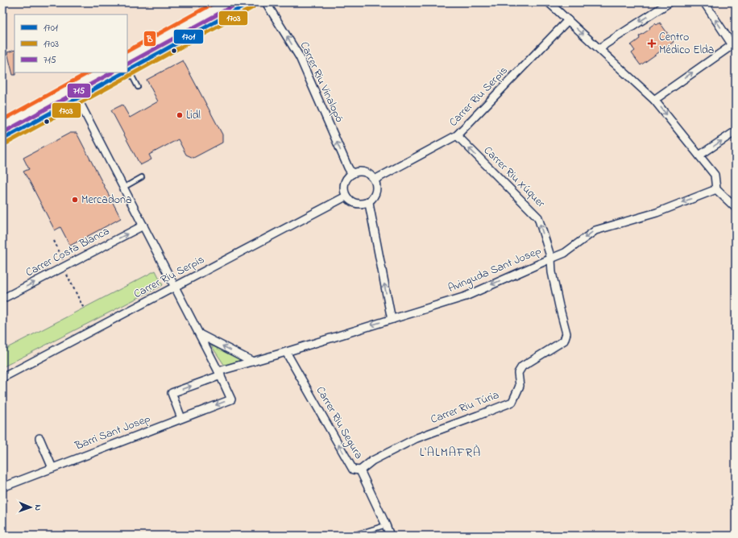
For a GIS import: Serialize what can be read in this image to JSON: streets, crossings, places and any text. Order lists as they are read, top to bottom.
{
  "streets": {
    "street": [
      "Carrer Riu Vinalopó",
      "Carrer Riu Serpis",
      "Carrer Riu Xúquer",
      "Carrer Costa Blanca",
      "Avinguda Sant Josep",
      "Carrer Riu Túria",
      "Carrer Riu Segura",
      "Barri Sant Josep"
    ]
  },
  "crossings": [
    ["Carrer Riu Vinalopó", "Carrer Riu Serpis"],
    ["Carrer Riu Serpis", "Carrer Riu Xúquer"],
    ["Carrer Riu Xúquer", "Avinguda Sant Josep"],
    ["Carrer Riu Xúquer", "Carrer Riu Túria"],
    ["Avinguda Sant Josep", "Carrer Riu Túria"],
    ["Avinguda Sant Josep", "Carrer Riu Segura"],
    ["Avinguda Sant Josep", "Barri Sant Josep"],
    ["Carrer Riu Túria", "Carrer Riu Segura"]
  ],
  "one_way": [
    "Carrer Riu Vinalopó",
    "Carrer Riu Xúquer",
    "Carrer Costa Blanca",
    "Avinguda Sant Josep",
    "Carrer Riu Segura"
  ],
  "districts": ["L'ALMAFRÀ"],
  "places": {
    "health": ["Centro Médico Elda"],
    "other": ["Lidl", "Mercadona"]
  },
  "lines": [
    "transit line 1701",
    "transit line 715",
    "transit line B",
    "transit line 1703"
  ],
  "legend": ["1701", "1703", "715"],
  "north": "right"
}
